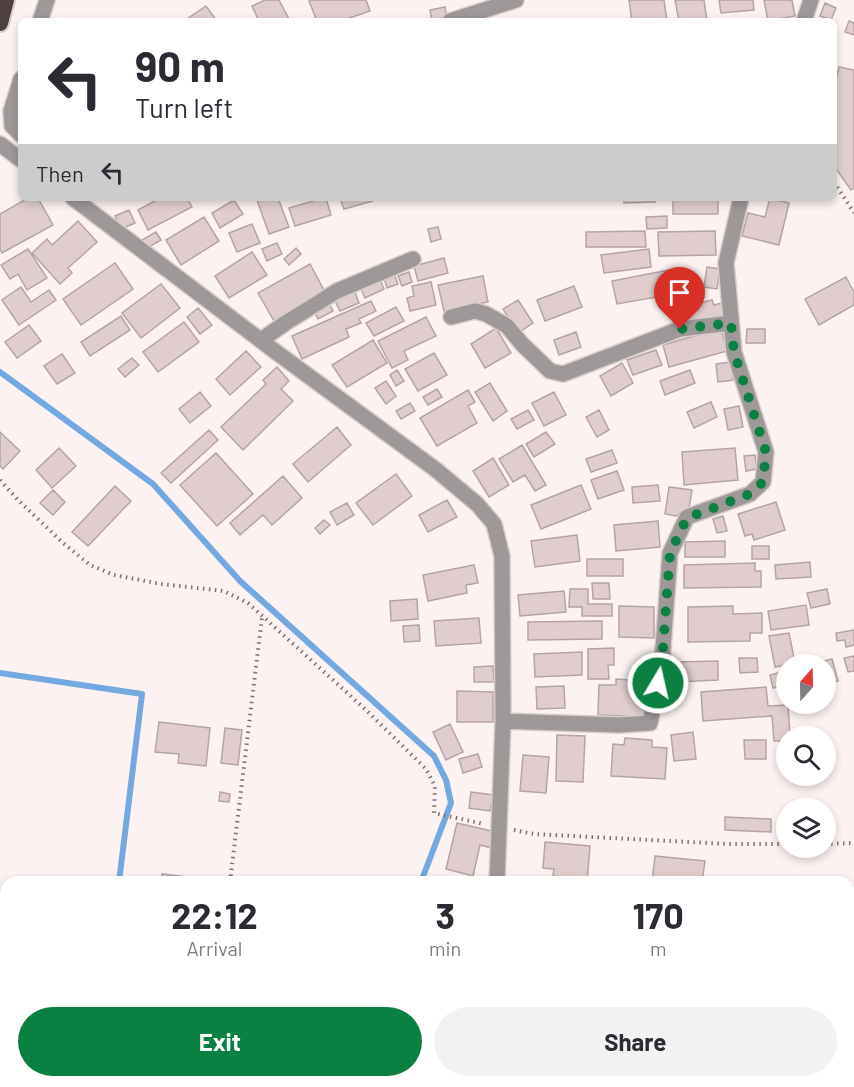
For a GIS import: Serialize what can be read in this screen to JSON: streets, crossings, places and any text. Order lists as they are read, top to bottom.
{
  "north": "top",
  "page": {
    "turn": ["90 m", "Turn left"],
    "then": "Then",
    "eta": [
      "22:12",
      "Arrival",
      "3",
      "min",
      "170",
      "m"
    ],
    "buttons": ["Exit", "Share"]
  }
}
